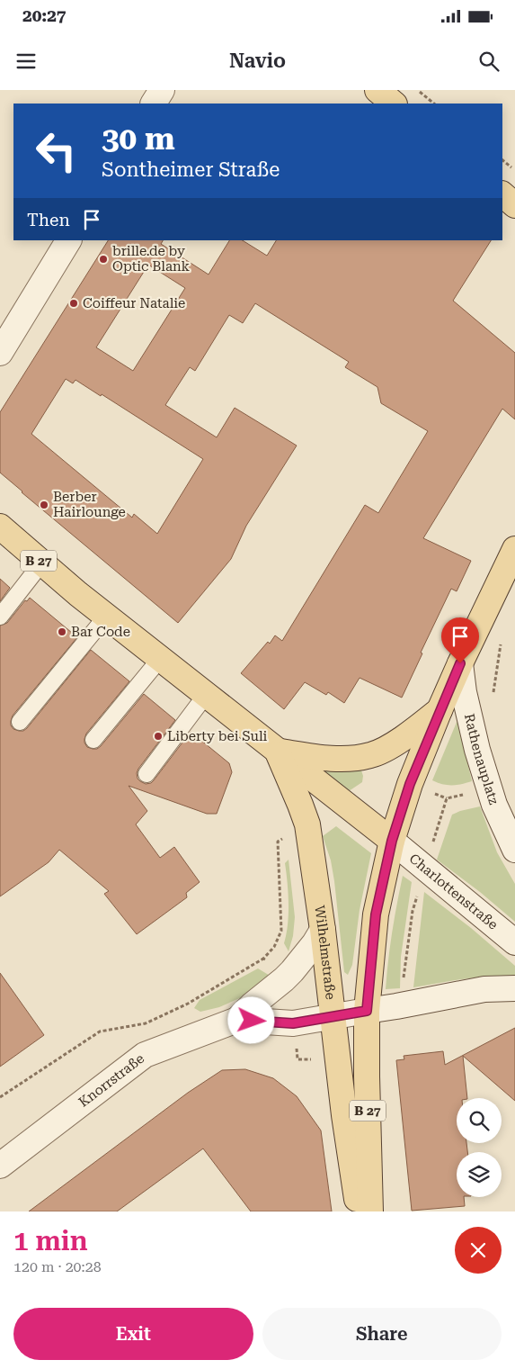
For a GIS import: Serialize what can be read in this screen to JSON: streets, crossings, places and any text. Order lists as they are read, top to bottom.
{
  "streets": {
    "main road": ["B 27", "Wilhelmstraße"],
    "street": ["Rathenauplatz", "Charlottenstraße", "Knorrstraße"]
  },
  "crossings": [
    ["B 27", "Rathenauplatz"],
    ["B 27", "Charlottenstraße"],
    ["B 27", "Wilhelmstraße"],
    ["B 27", "Knorrstraße"],
    ["Charlottenstraße", "Wilhelmstraße"],
    ["Wilhelmstraße", "Knorrstraße"]
  ],
  "places": [
    "brille.de by Optic Blank",
    "Coiffeur Natalie",
    "Berber Hairlounge",
    "Bar Code",
    "Liberty bei Suli"
  ],
  "page": {
    "status": "20:27",
    "header": "Navio",
    "turn": ["30 m", "Sontheimer Straße"],
    "then": "Then",
    "heading": ["1 min", "120 m · 20:28"],
    "buttons": ["Exit", "Share"]
  }
}
